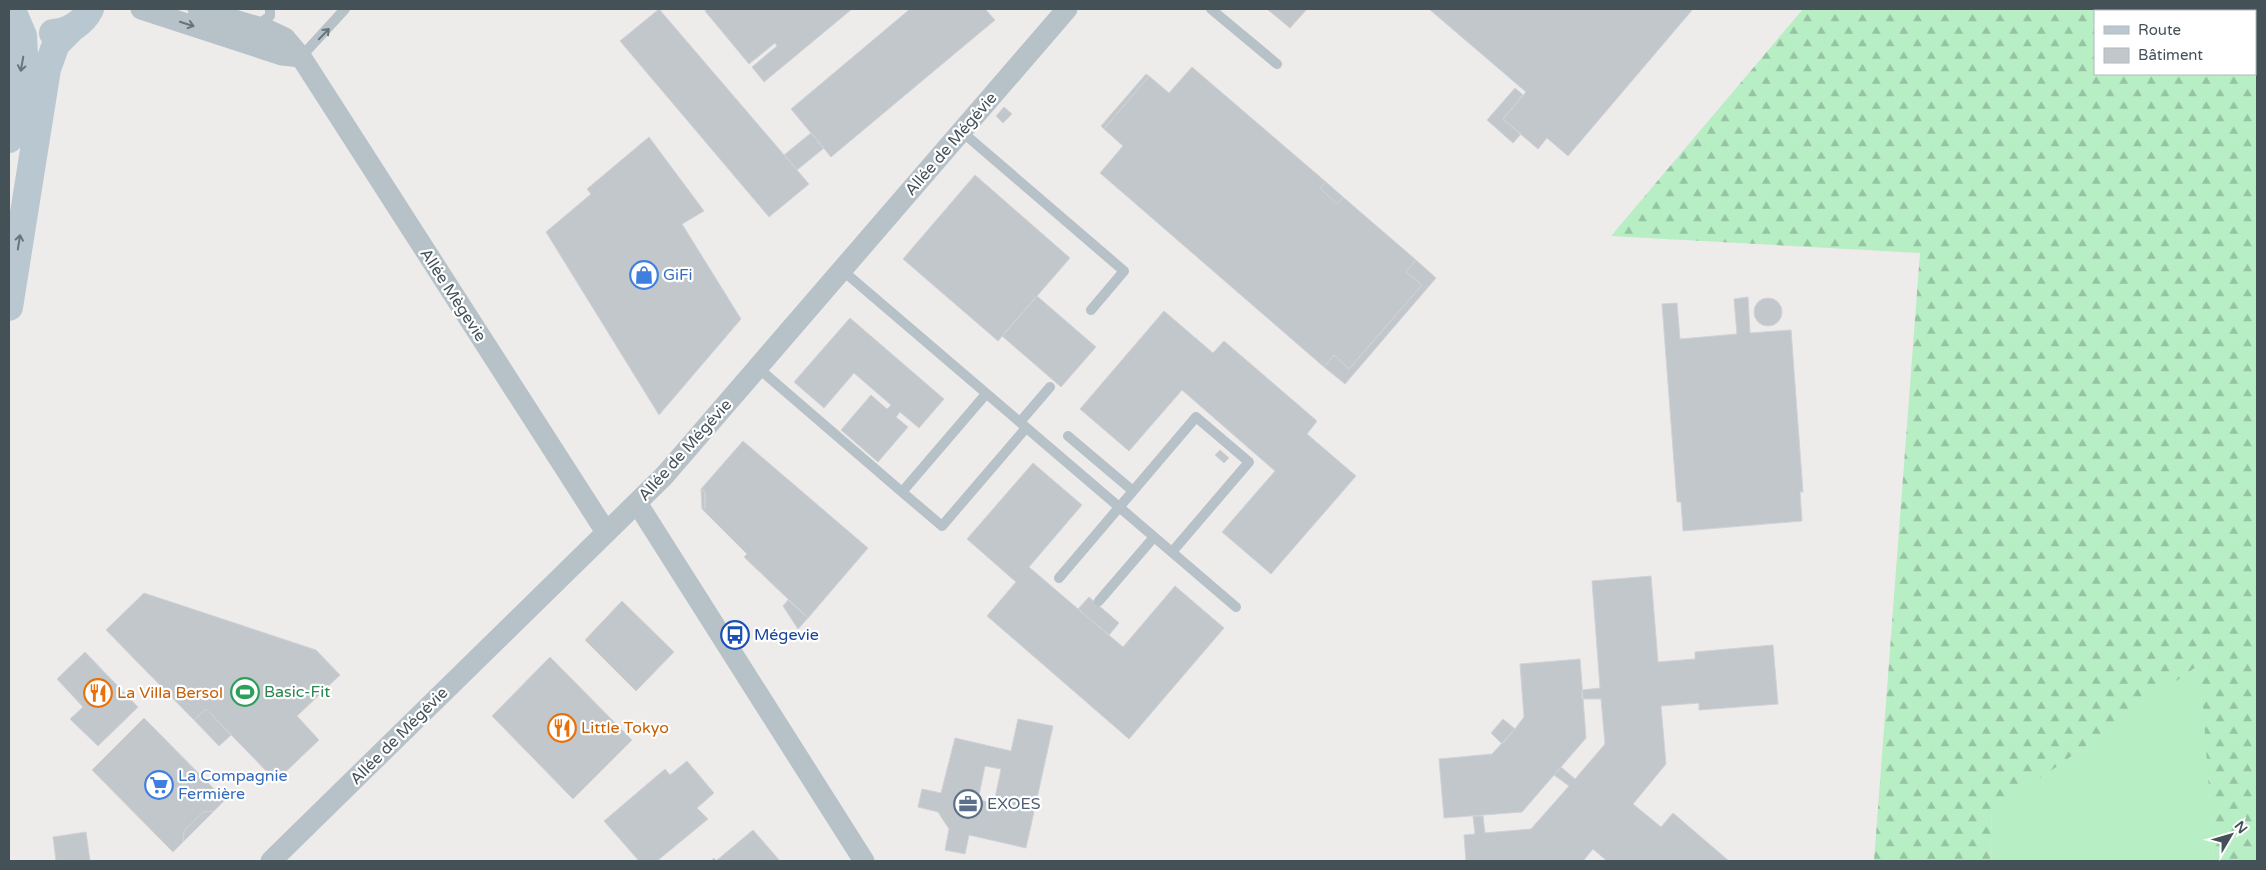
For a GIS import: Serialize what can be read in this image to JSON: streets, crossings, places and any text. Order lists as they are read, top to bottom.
{
  "streets": {
    "street": ["Allée de Mégévie", "Allée Mègevie"]
  },
  "crossings": [
    ["Allée de Mégévie", "Allée Mègevie"]
  ],
  "places": {
    "shop": ["GiFi"],
    "bus stop": ["Mégevie"],
    "sports": ["Basic-Fit"],
    "restaurant": ["La Villa Bersol", "Little Tokyo"],
    "supermarket": ["La Compagnie Fermière"],
    "office": ["EXOES"]
  },
  "legend": ["Route", "Bâtiment"],
  "north": "top right"
}
